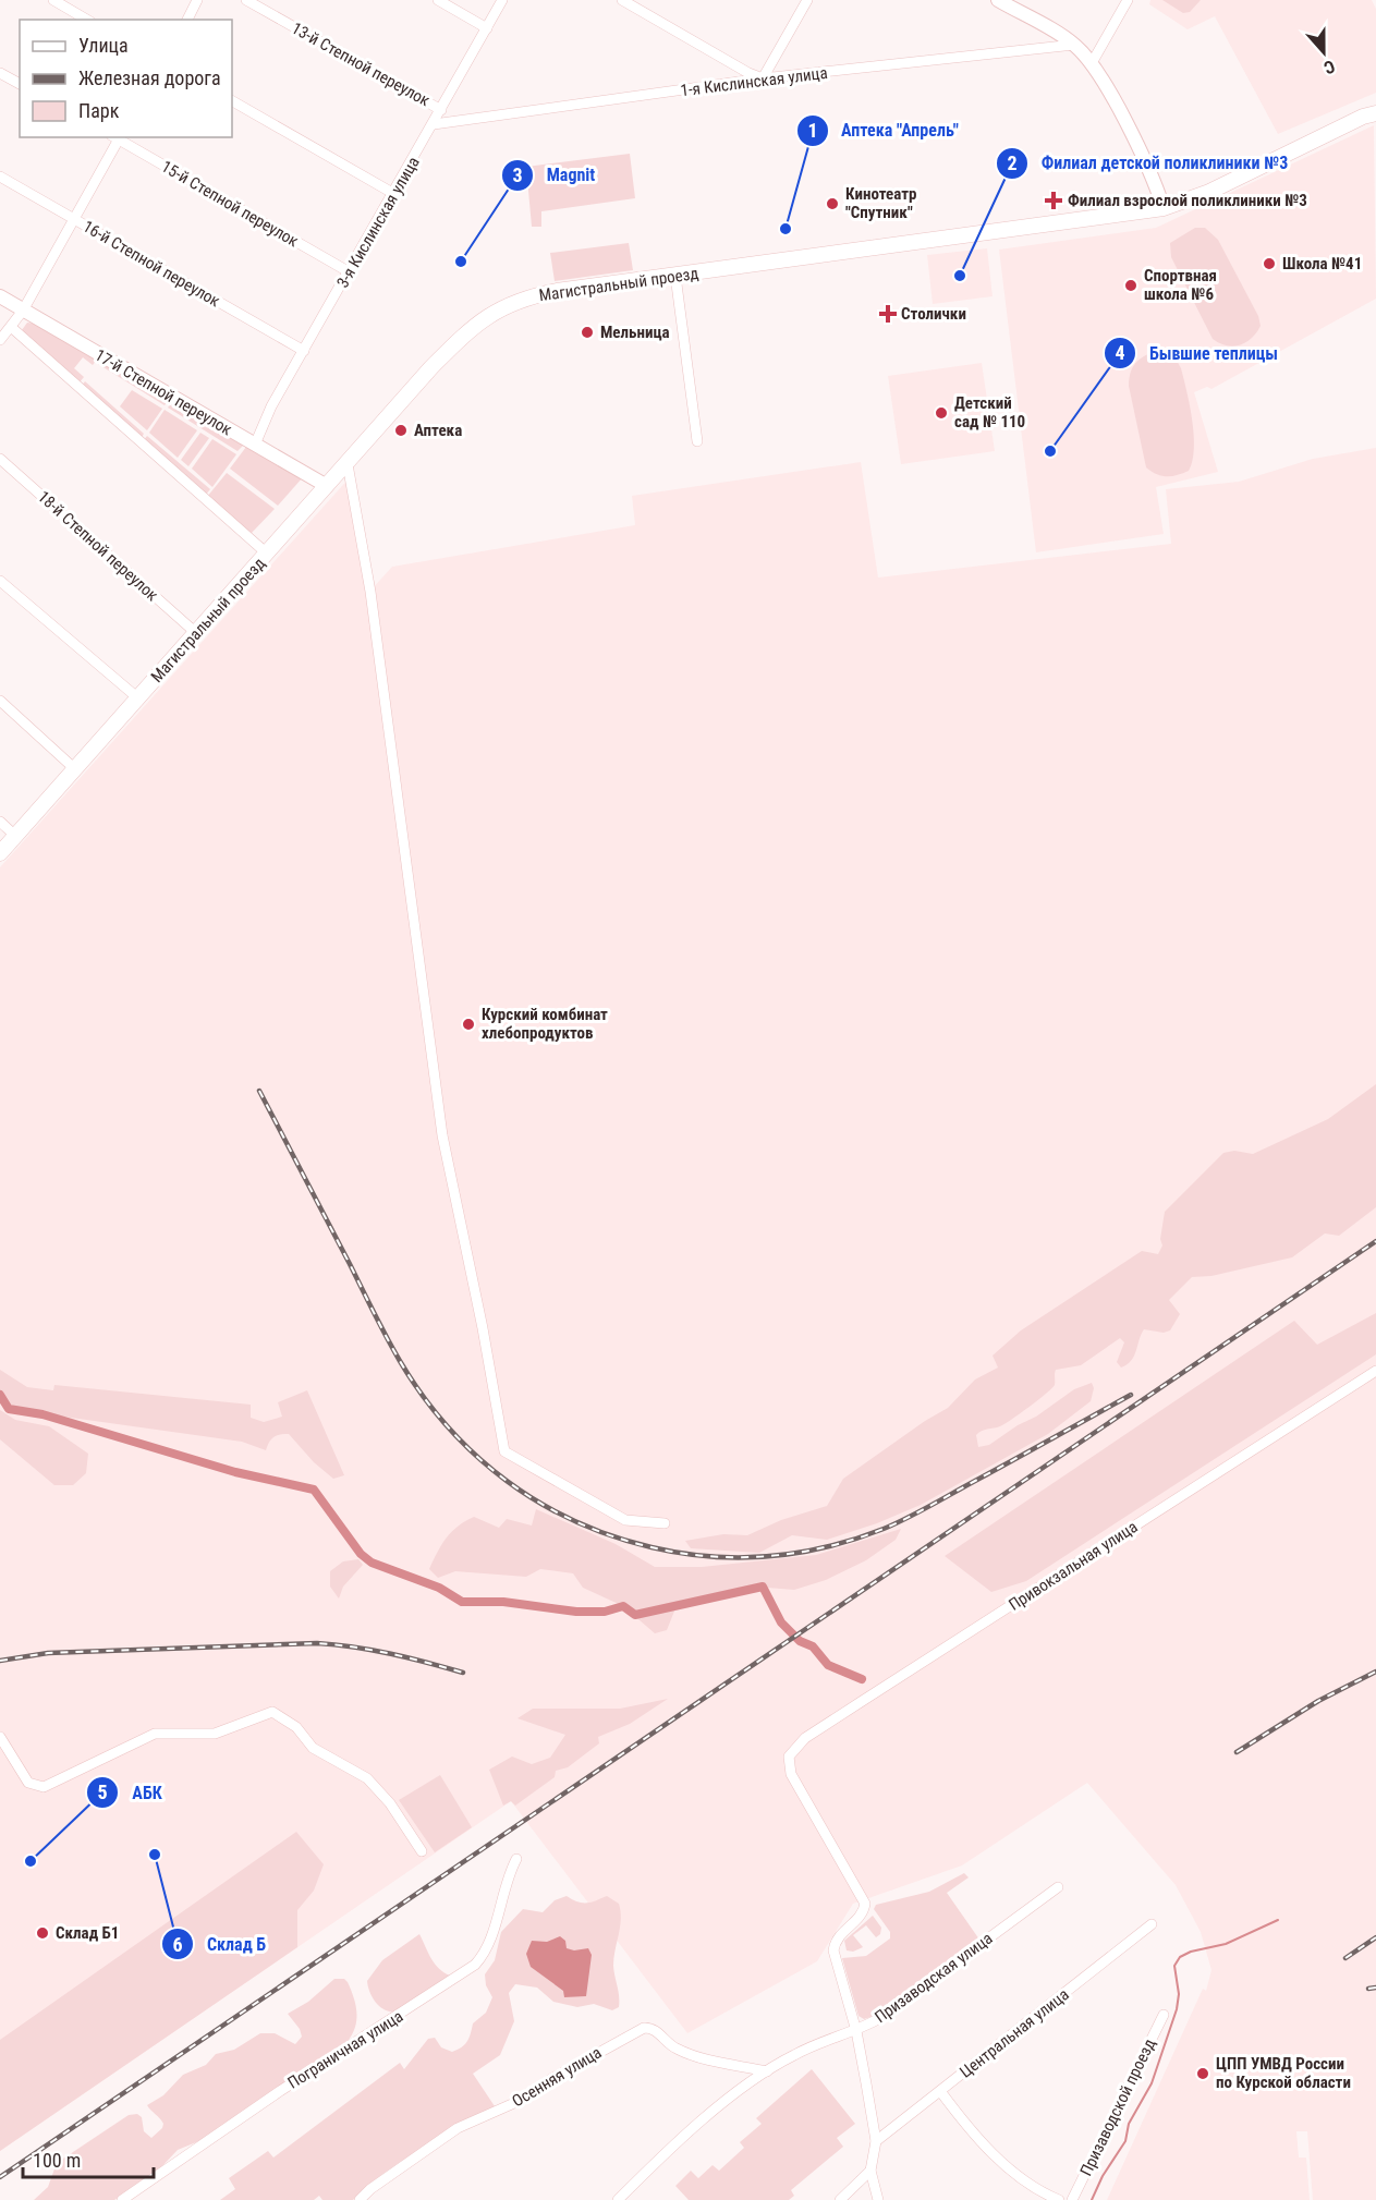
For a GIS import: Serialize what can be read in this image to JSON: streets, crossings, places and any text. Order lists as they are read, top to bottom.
{
  "streets": {
    "main road": ["Магистральный проезд"],
    "street": [
      "13-й Степной переулок",
      "1-я Кислинская улица",
      "15-й Степной переулок",
      "3-я Кислинская улица",
      "16-й Степной переулок",
      "17-й Степной переулок",
      "18-й Степной переулок",
      "Привокзальная улица",
      "Призаводская улица",
      "Центральная улица",
      "Пограничная улица",
      "Осенняя улица",
      "Призаводской проезд"
    ]
  },
  "crossings": [
    ["13-й Степной переулок", "3-я Кислинская улица"],
    ["1-я Кислинская улица", "3-я Кислинская улица"],
    ["15-й Степной переулок", "3-я Кислинская улица"],
    ["3-я Кислинская улица", "16-й Степной переулок"],
    ["3-я Кислинская улица", "17-й Степной переулок"],
    ["Магистральный проезд", "17-й Степной переулок"],
    ["Магистральный проезд", "18-й Степной переулок"],
    ["Привокзальная улица", "Призаводская улица"],
    ["Призаводская улица", "Осенняя улица"]
  ],
  "places": {
    "health": ["Филиал взрослой поликлиники №3", "Столички"],
    "other": [
      "Кинотеатр \"Спутник\"",
      "Аптека \"Апрель\"",
      "Magnit",
      "Школа №41",
      "Филиал детской поликлиники №3",
      "Спортвная школа №6",
      "Мельница",
      "Детский сад № 110",
      "Аптека",
      "Бывшие теплицы",
      "Курский комбинат хлебопродуктов",
      "Склад Б",
      "АБК",
      "Склад Б1",
      "ЦПП УМВД России по Курской области"
    ]
  },
  "legend": ["Улица", "Железная дорога", "Парк"],
  "scale_bar": "100 m",
  "north": "bottom"
}
